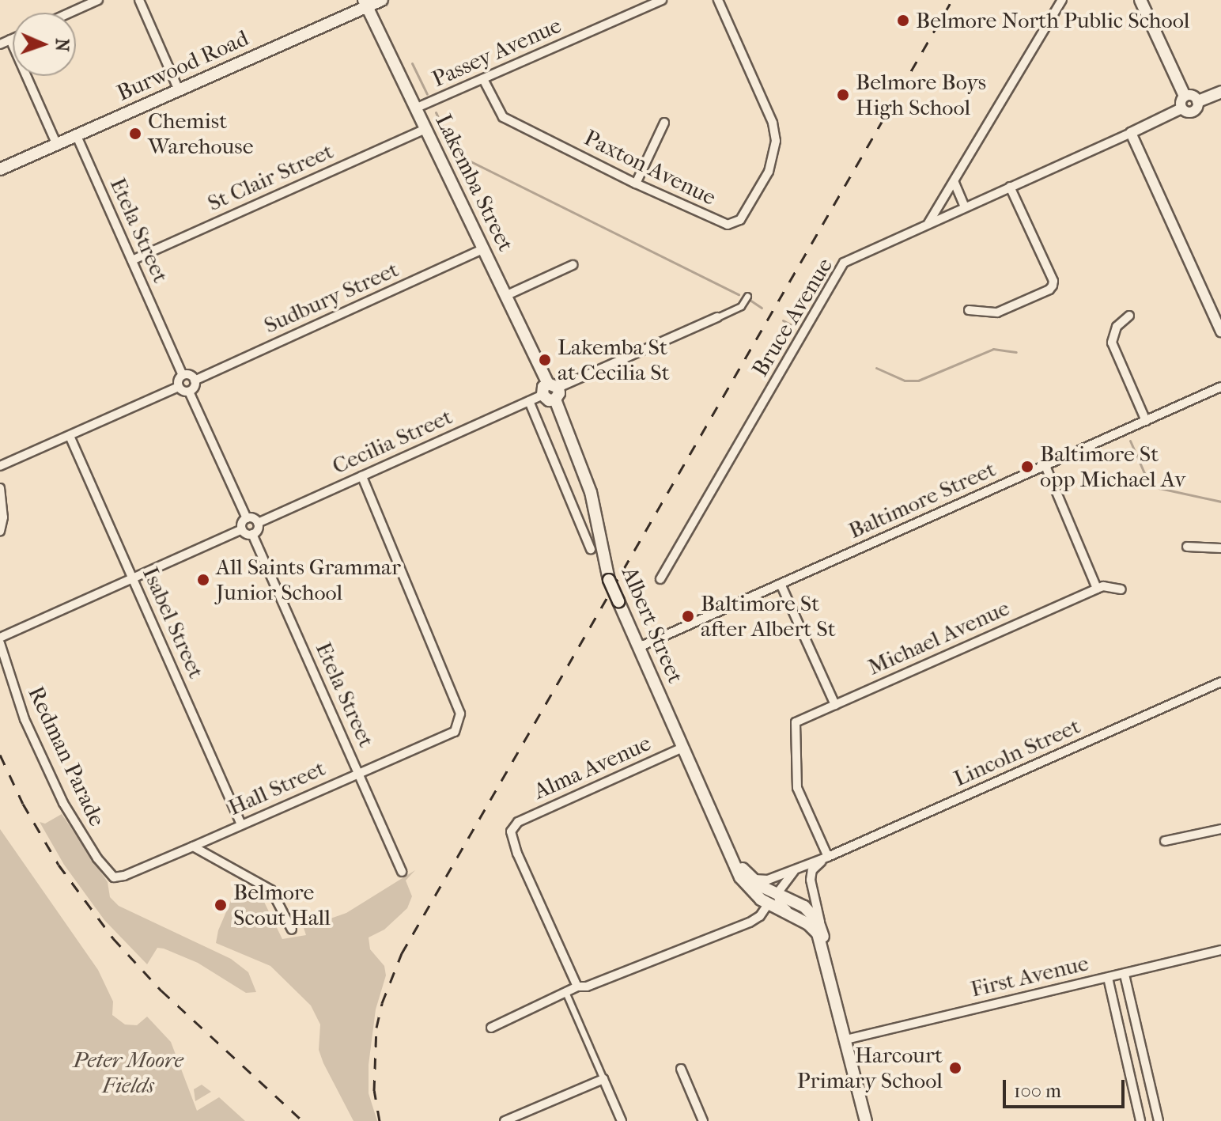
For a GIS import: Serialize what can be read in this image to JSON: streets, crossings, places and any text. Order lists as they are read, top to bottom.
{
  "streets": {
    "main road": ["Burwood Road", "Lakemba Street", "Albert Street"],
    "street": [
      "Passey Avenue",
      "Paxton Avenue",
      "St Clair Street",
      "Etela Street",
      "Sudbury Street",
      "Bruce Avenue",
      "Cecilia Street",
      "Baltimore Street",
      "Isabel Street",
      "Michael Avenue",
      "Lincoln Street",
      "Redman Parade",
      "Alma Avenue",
      "Hall Street",
      "First Avenue"
    ]
  },
  "crossings": [
    ["Passey Avenue", "Paxton Avenue"],
    ["Passey Avenue", "Lakemba Street"],
    ["Burwood Road", "Lakemba Street"],
    ["Burwood Road", "Etela Street"],
    ["St Clair Street", "Lakemba Street"],
    ["St Clair Street", "Etela Street"],
    ["Lakemba Street", "Sudbury Street"],
    ["Lakemba Street", "Albert Street"],
    ["Etela Street", "Sudbury Street"],
    ["Etela Street", "Cecilia Street"],
    ["Etela Street", "Hall Street"],
    ["Cecilia Street", "Hall Street"],
    ["Baltimore Street", "Albert Street"],
    ["Isabel Street", "Hall Street"],
    ["Albert Street", "Lincoln Street"],
    ["Albert Street", "Alma Avenue"],
    ["Michael Avenue", "Lincoln Street"],
    ["Redman Parade", "Hall Street"]
  ],
  "parks": ["Peter Moore Fields"],
  "places": [
    "Belmore North Public School",
    "Belmore Boys High School",
    "Chemist Warehouse",
    "Lakemba St at Cecilia St",
    "Baltimore St opp Michael Av",
    "All Saints Grammar Junior School",
    "Baltimore St after Albert St",
    "Belmore Scout Hall",
    "Harcourt Primary School"
  ],
  "scale_bar": "100 m",
  "north": "right"
}
